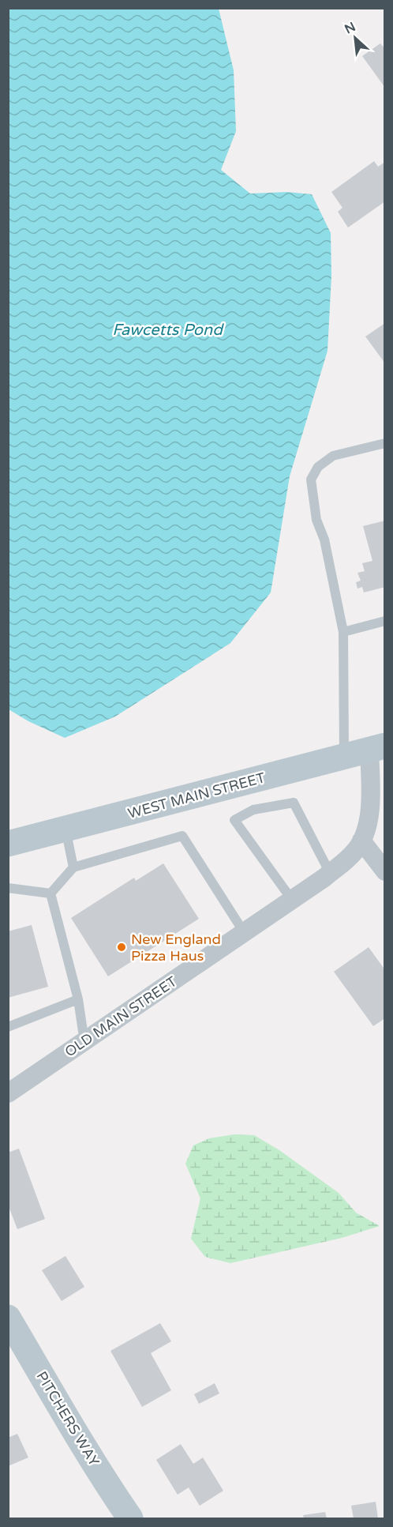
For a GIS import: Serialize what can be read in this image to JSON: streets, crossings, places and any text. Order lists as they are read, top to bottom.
{
  "streets": {
    "main road": ["WEST MAIN STREET", "PITCHERS WAY"],
    "street": ["OLD MAIN STREET"]
  },
  "crossings": [
    ["WEST MAIN STREET", "OLD MAIN STREET"]
  ],
  "water": ["Fawcetts Pond"],
  "places": ["New England Pizza Haus"],
  "north": "top left"
}
